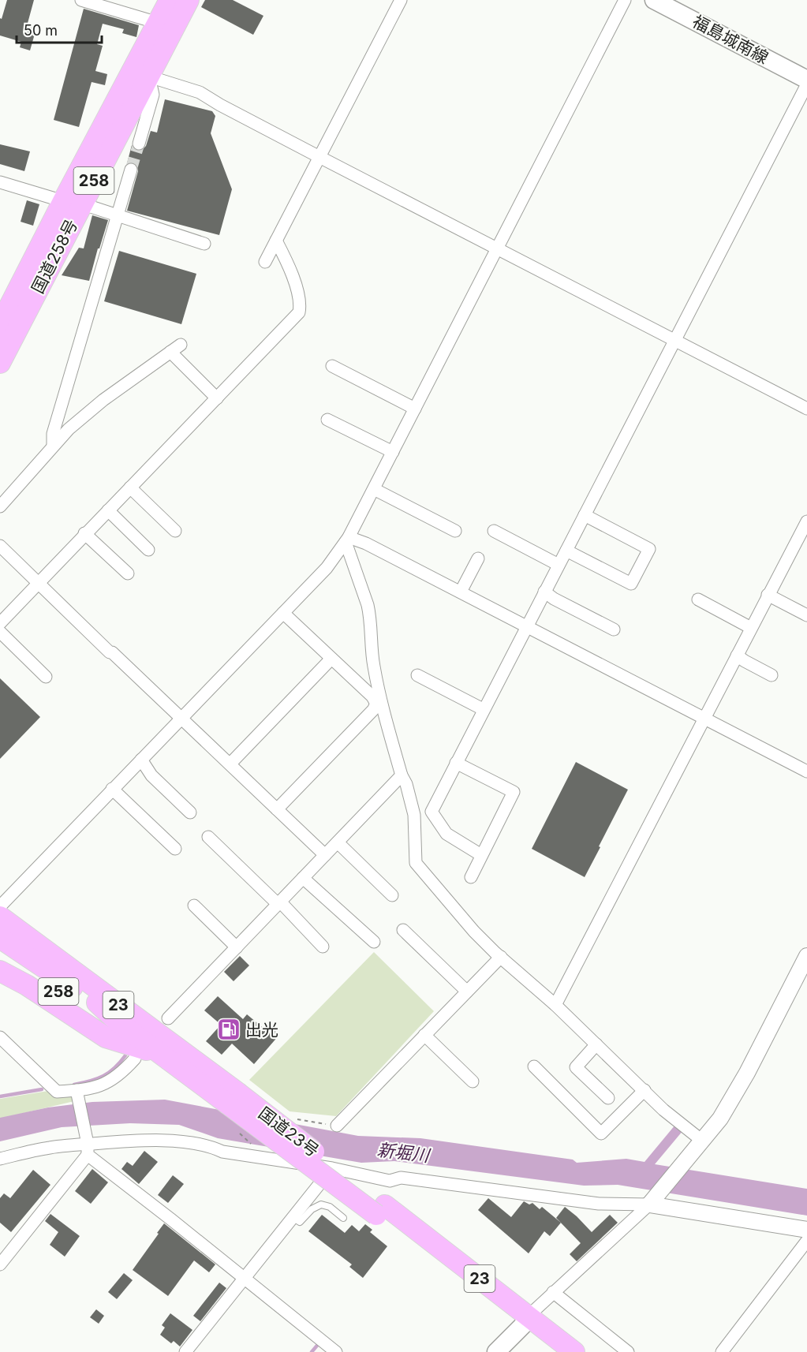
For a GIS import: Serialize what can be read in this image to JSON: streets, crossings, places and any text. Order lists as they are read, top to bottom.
{
  "streets": {
    "highway": [
      "258",
      "国道258号",
      "23",
      "国道23号"
    ],
    "main road": ["福島城南線"]
  },
  "crossings": [
    ["258", "国道23号"]
  ],
  "water": ["新堀川"],
  "places": {
    "fuel station": ["出光"]
  },
  "scale_bar": "50 m"
}
